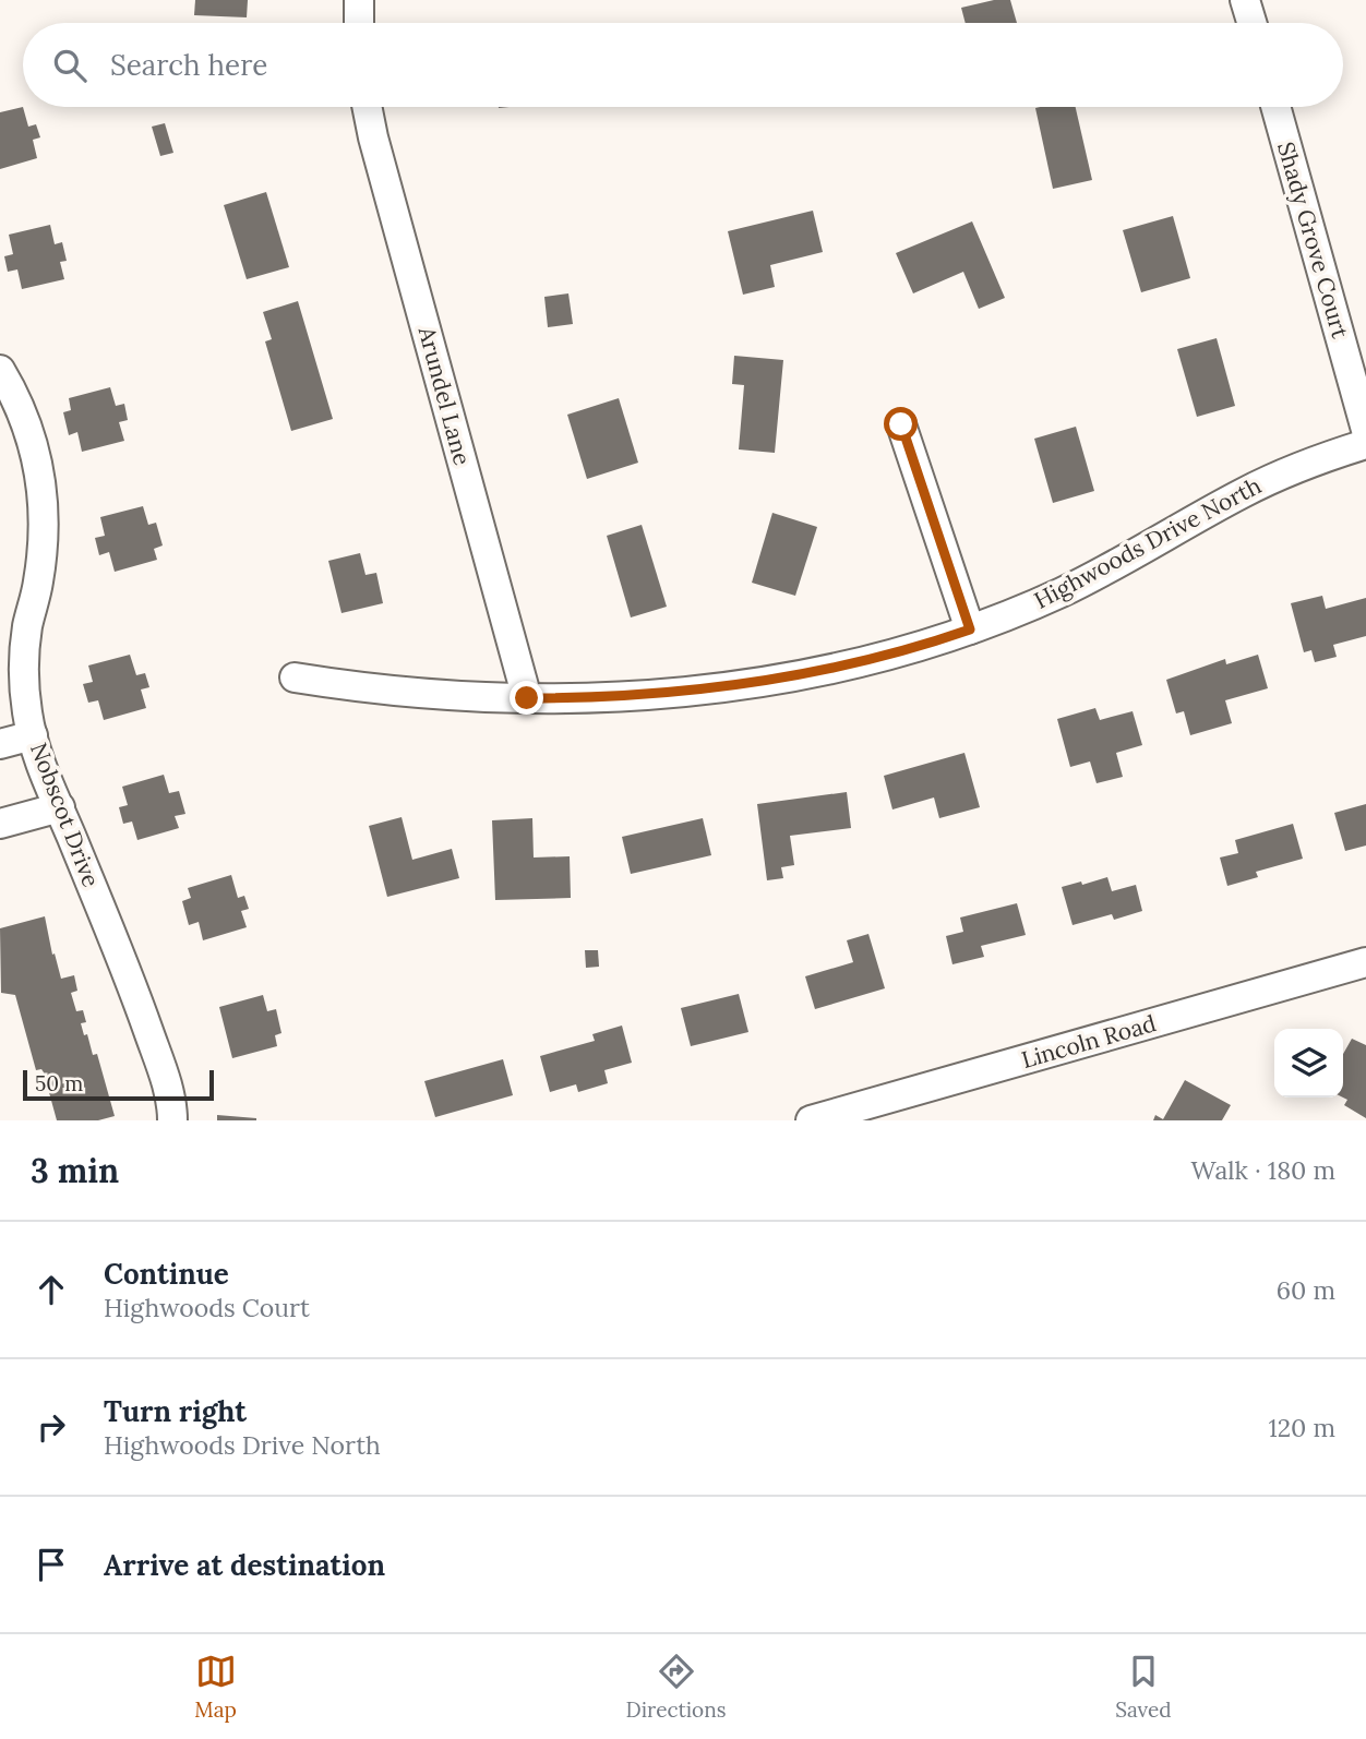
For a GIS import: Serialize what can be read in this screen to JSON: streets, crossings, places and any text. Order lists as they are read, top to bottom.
{
  "streets": {
    "street": [
      "Shady Grove Court",
      "Arundel Lane",
      "Highwoods Drive North",
      "Nobscot Drive",
      "Lincoln Road"
    ]
  },
  "crossings": [
    ["Arundel Lane", "Highwoods Drive North"]
  ],
  "scale_bar": "50 m",
  "page": {
    "search": "Search here",
    "scale": "50 m",
    "heading": ["3 min", "Walk · 180 m"],
    "list": [
      ["Continue", "Highwoods Court", "60 m"],
      ["Turn right", "Highwoods Drive North", "120 m"],
      "Arrive at destination"
    ],
    "nav": ["Map", "Directions", "Saved"]
  }
}
